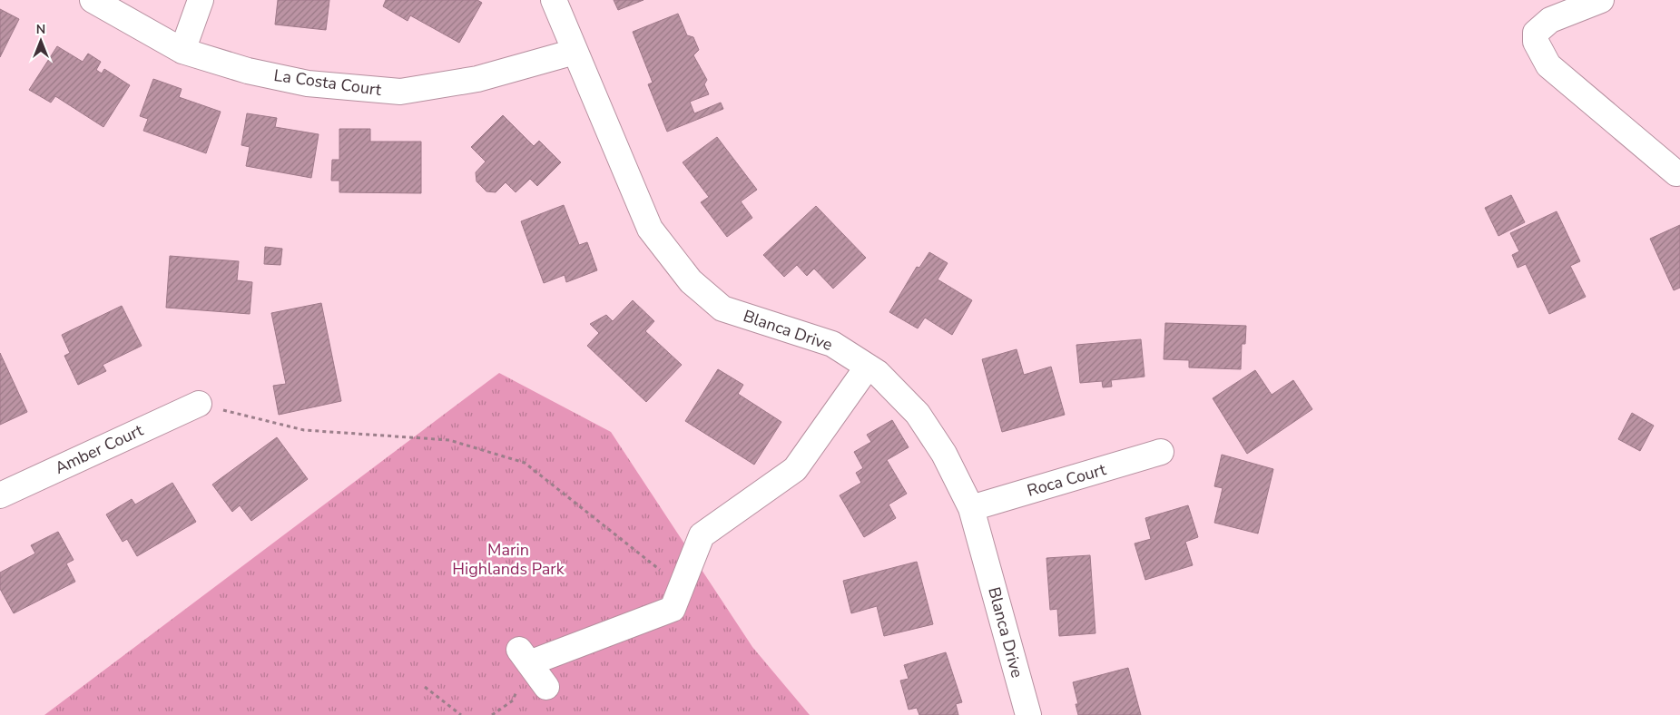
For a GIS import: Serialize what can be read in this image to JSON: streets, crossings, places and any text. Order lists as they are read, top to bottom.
{
  "streets": {
    "street": [
      "La Costa Court",
      "Blanca Drive",
      "Amber Court",
      "Roca Court"
    ]
  },
  "crossings": [
    ["La Costa Court", "Blanca Drive"],
    ["Blanca Drive", "Roca Court"]
  ],
  "parks": ["Marin Highlands Park"],
  "north": "top"
}
